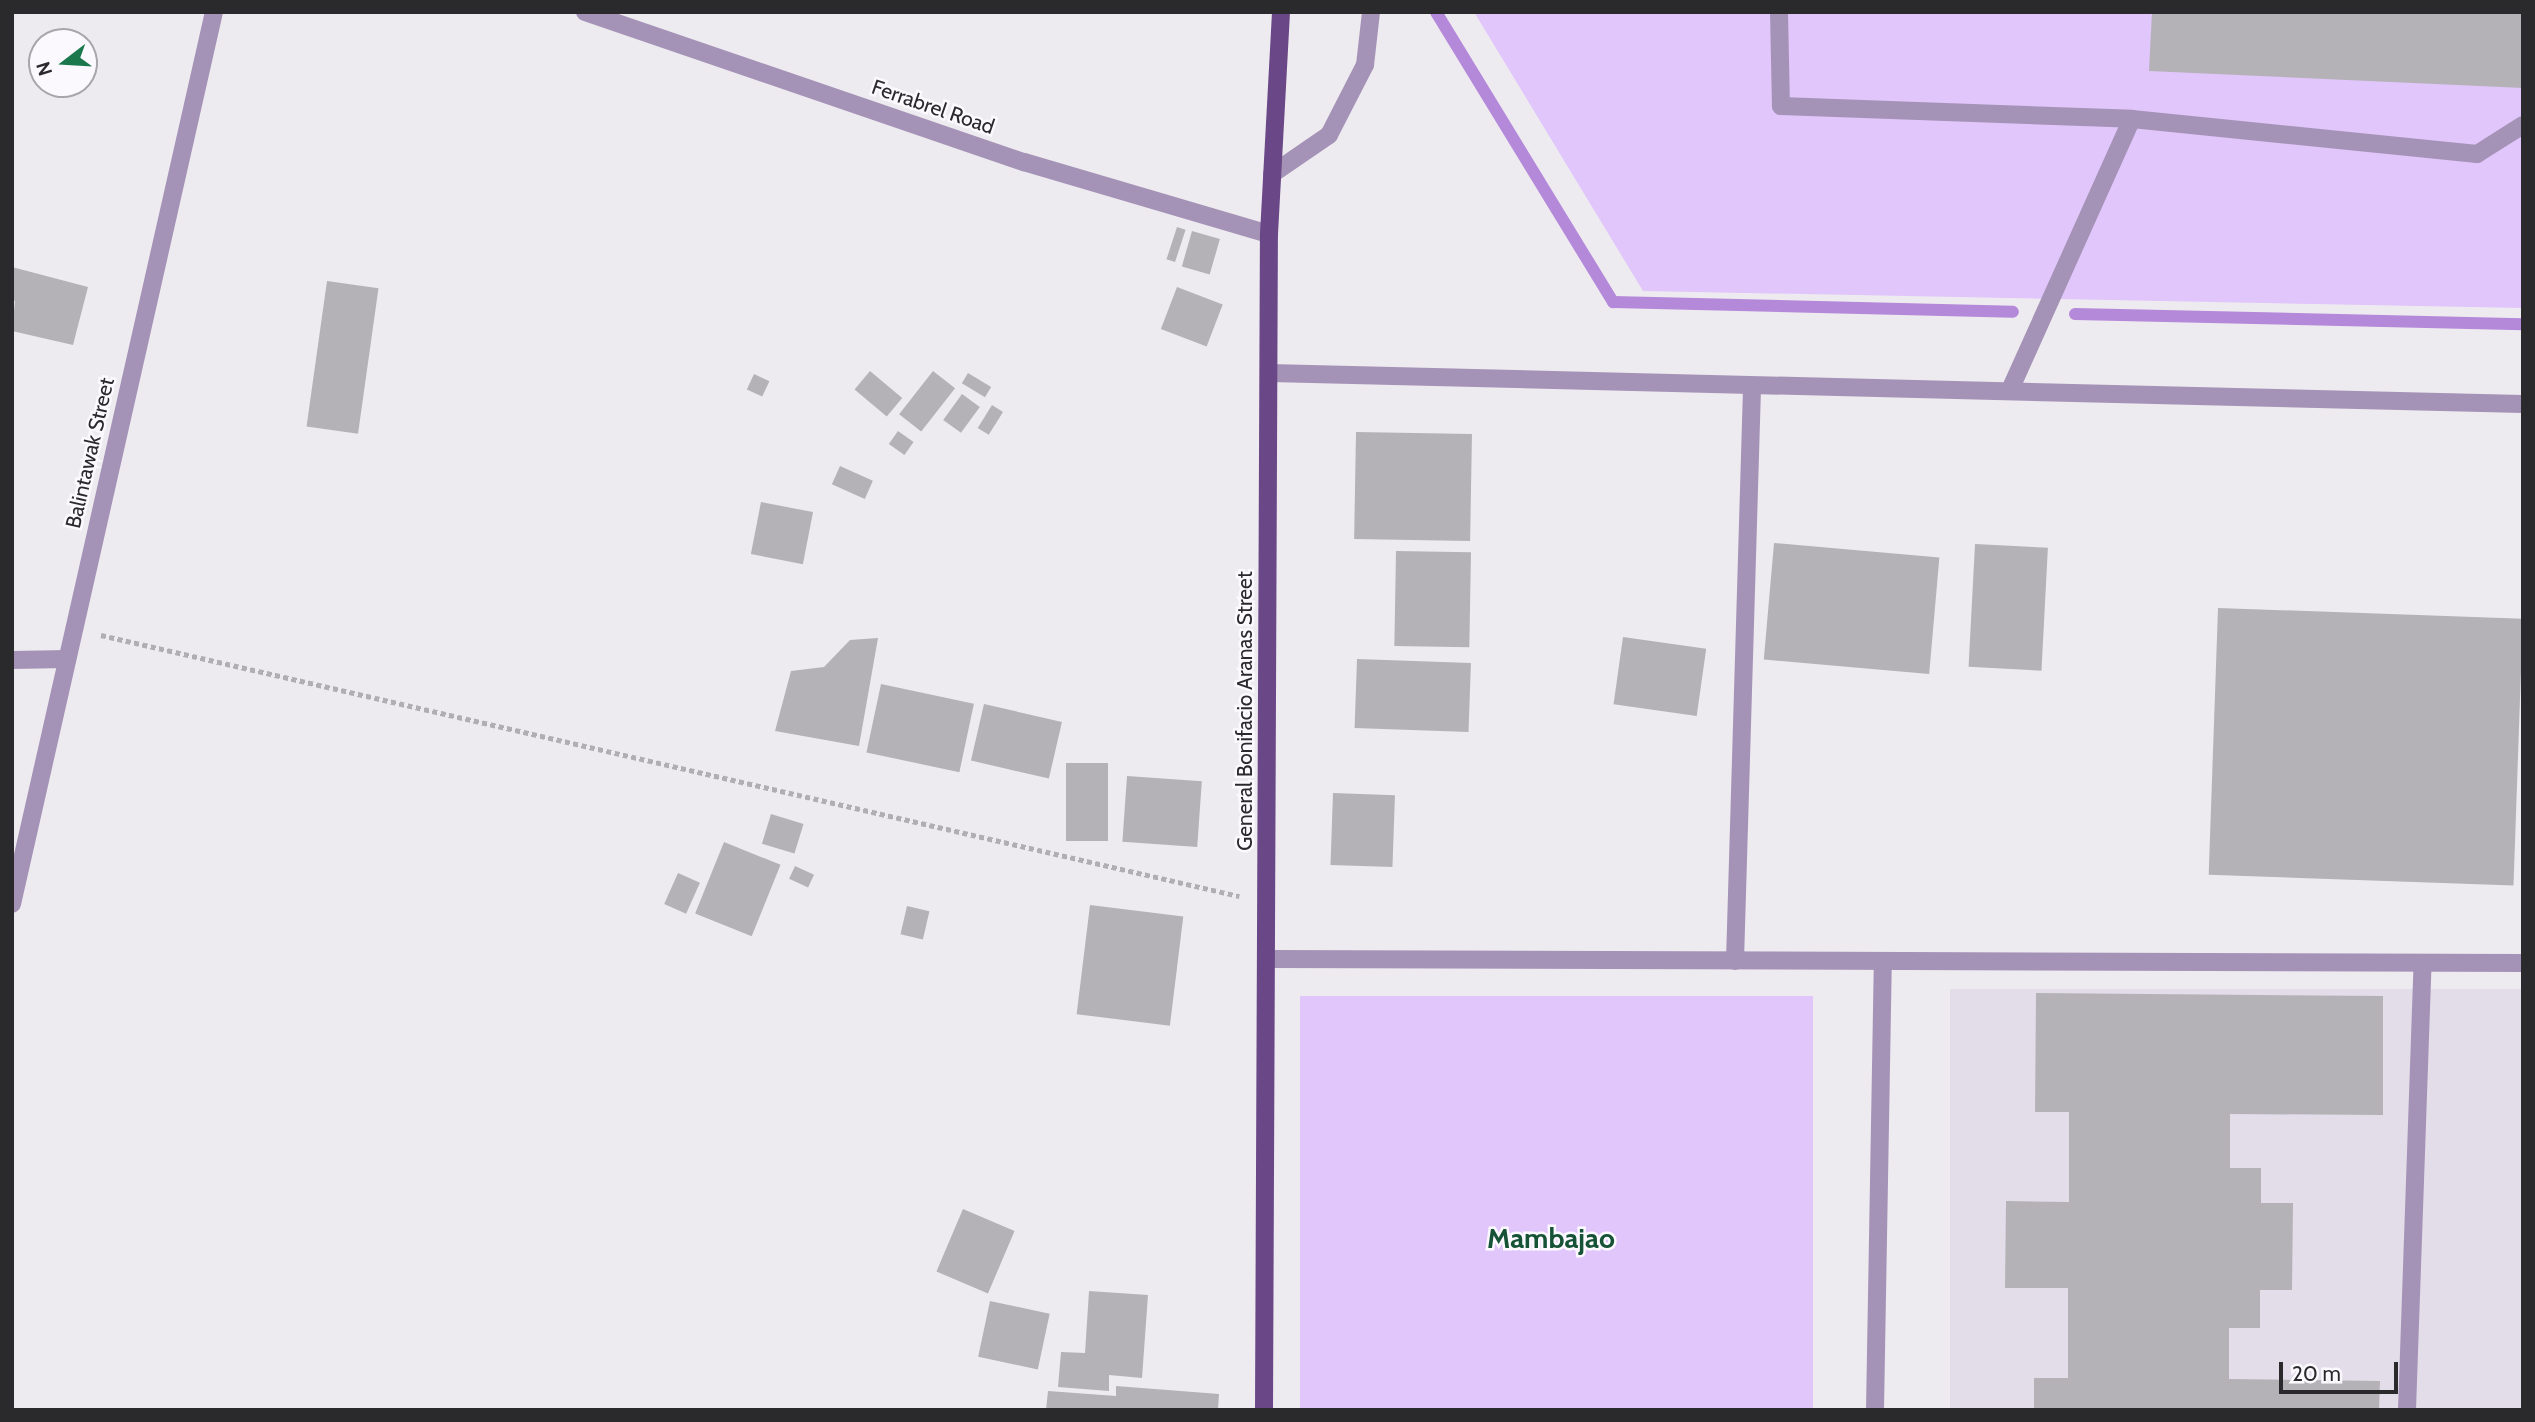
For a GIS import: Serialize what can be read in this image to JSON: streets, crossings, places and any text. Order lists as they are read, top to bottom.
{
  "streets": {
    "main road": ["General Bonifacio Aranas Street"],
    "street": ["Ferrabrel Road", "Balintawak Street"]
  },
  "crossings": [
    ["Ferrabrel Road", "General Bonifacio Aranas Street"]
  ],
  "districts": ["Mambajao"],
  "scale_bar": "20 m",
  "north": "left"
}
